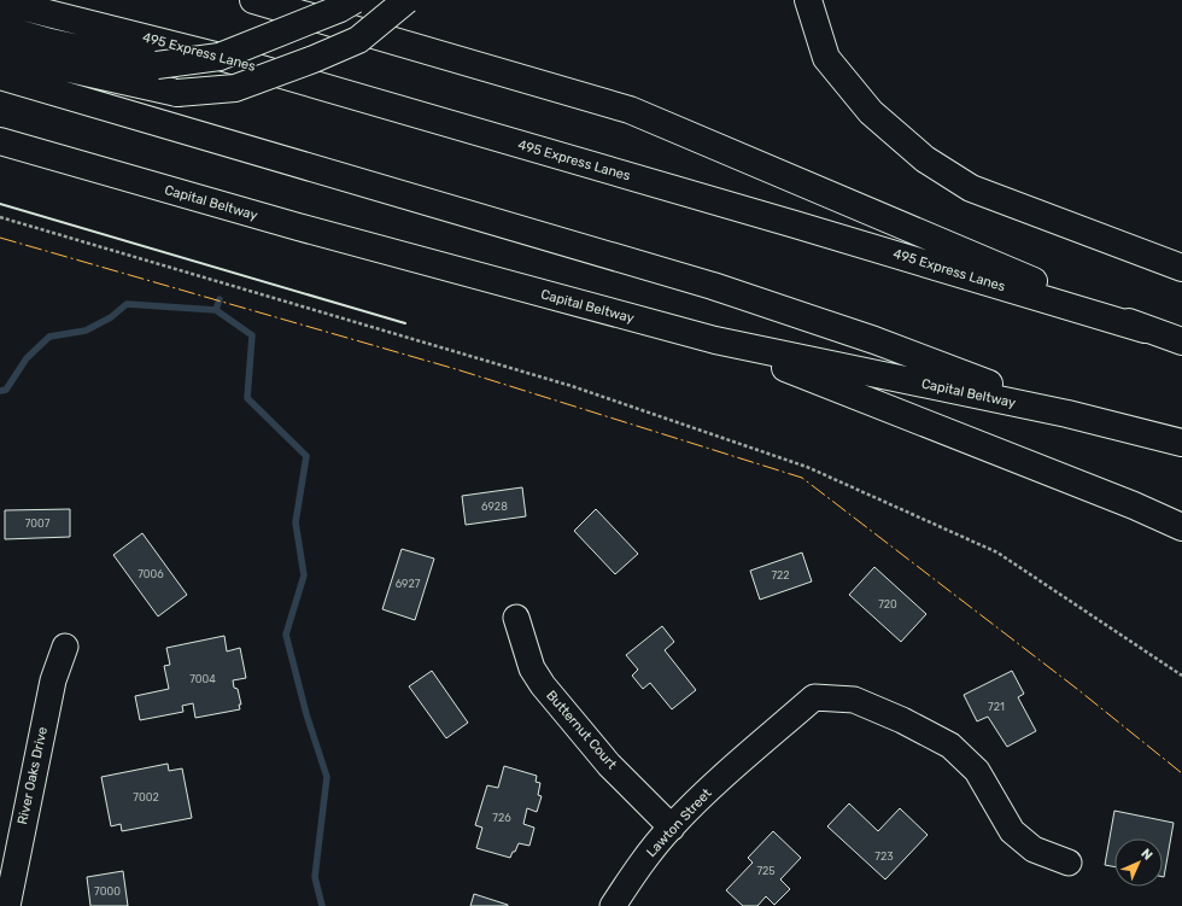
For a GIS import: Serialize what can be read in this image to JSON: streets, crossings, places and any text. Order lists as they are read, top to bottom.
{
  "streets": {
    "highway": ["495 Express Lanes", "Capital Beltway"],
    "street": ["Butternut Court", "River Oaks Drive", "Lawton Street"]
  },
  "crossings": [
    ["Butternut Court", "Lawton Street"]
  ],
  "house_numbers": [
    "6928",
    "7007",
    "7006",
    "722",
    "6927",
    "720",
    "7004",
    "721",
    "7002",
    "726",
    "723",
    "725",
    "7000"
  ],
  "north": "top right"
}
